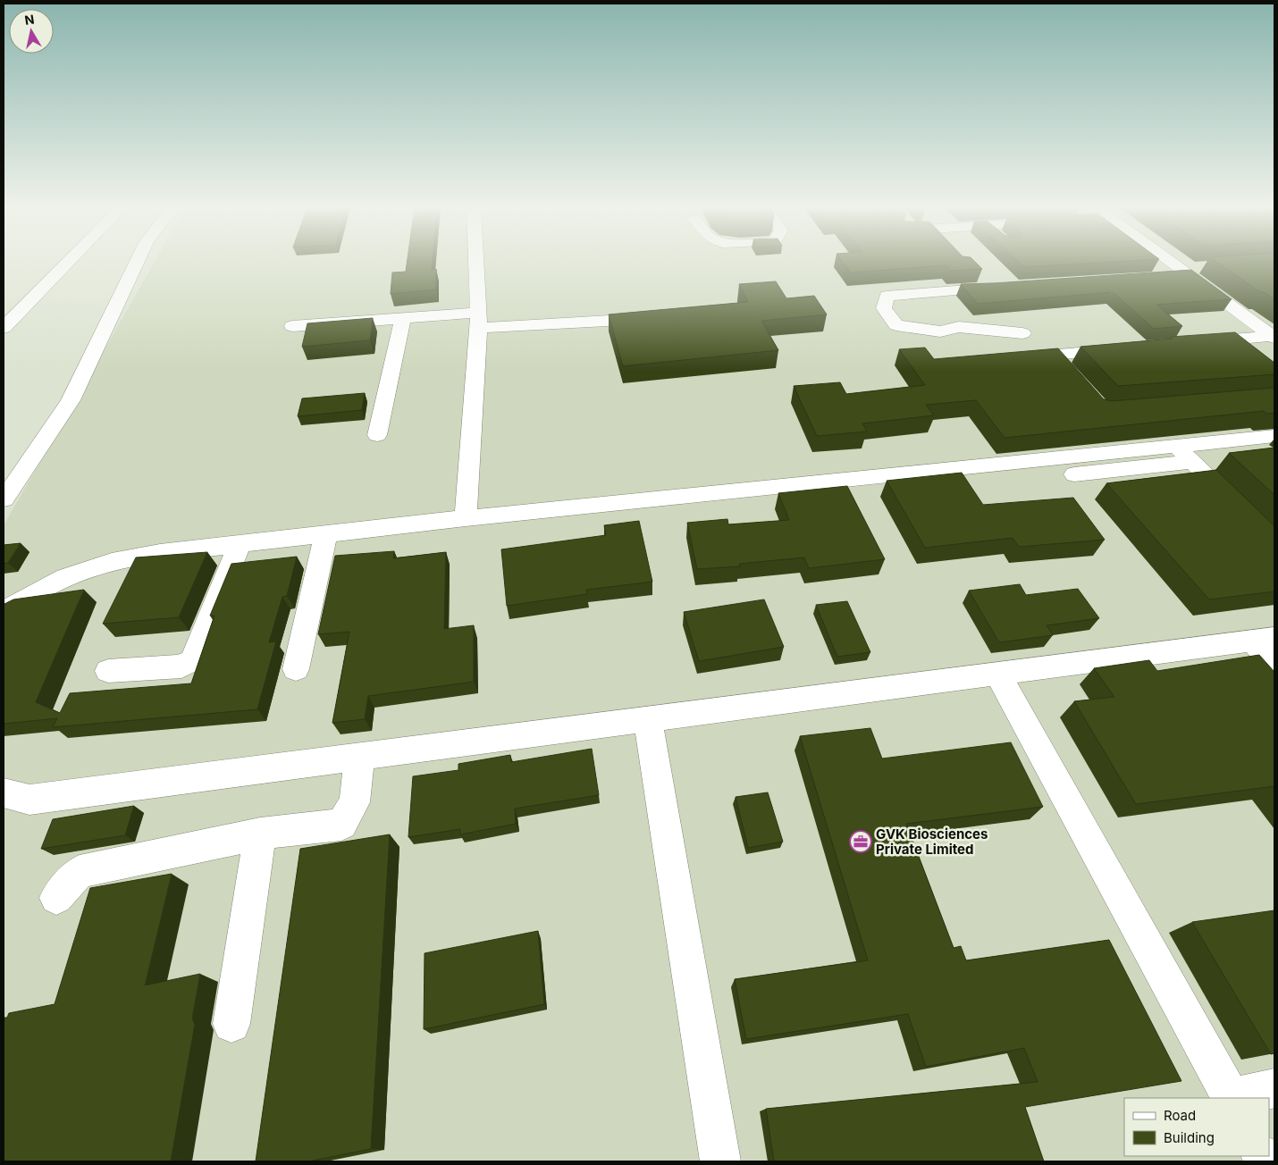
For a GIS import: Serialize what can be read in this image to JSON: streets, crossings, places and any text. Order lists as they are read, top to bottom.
{
  "places": {
    "office": ["GVK Biosciences Private Limited"]
  },
  "legend": ["Road", "Building"],
  "north": "top"
}
